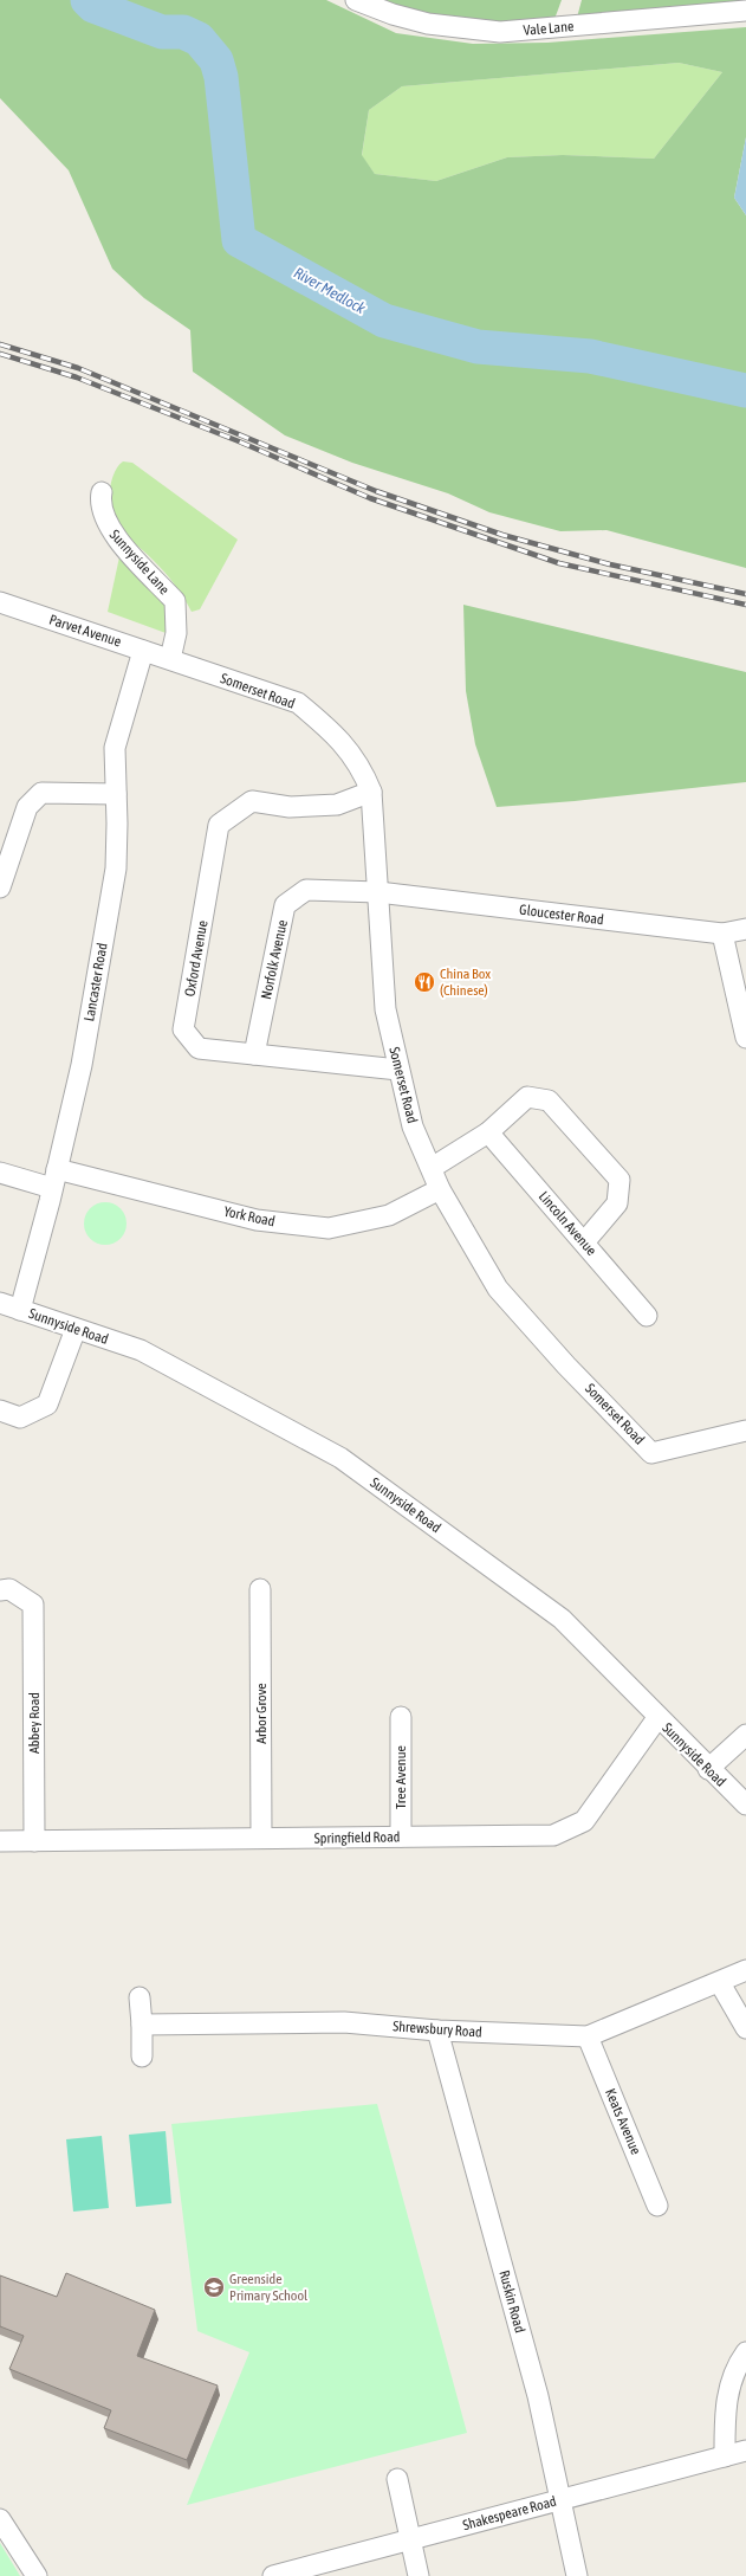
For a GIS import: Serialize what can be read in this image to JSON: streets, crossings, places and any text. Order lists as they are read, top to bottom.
{
  "streets": {
    "street": [
      "Vale Lane",
      "Sunnyside Lane",
      "Parvet Avenue",
      "Somerset Road",
      "Gloucester Road",
      "Oxford Avenue",
      "Norfolk Avenue",
      "Lancaster Road",
      "York Road",
      "Lincoln Avenue",
      "Sunnyside Road",
      "Arbor Grove",
      "Abbey Road",
      "Tree Avenue",
      "Springfield Road",
      "Shrewsbury Road",
      "Keats Avenue",
      "Ruskin Road",
      "Shakespeare Road"
    ]
  },
  "crossings": [
    ["Sunnyside Lane", "Parvet Avenue"],
    ["Sunnyside Lane", "Somerset Road"],
    ["Parvet Avenue", "Somerset Road"],
    ["Parvet Avenue", "Lancaster Road"],
    ["Somerset Road", "Gloucester Road"],
    ["Somerset Road", "Oxford Avenue"],
    ["Somerset Road", "Norfolk Avenue"],
    ["Somerset Road", "York Road"],
    ["Gloucester Road", "Norfolk Avenue"],
    ["Oxford Avenue", "Norfolk Avenue"],
    ["Lancaster Road", "York Road"],
    ["Lancaster Road", "Sunnyside Road"],
    ["Sunnyside Road", "Springfield Road"],
    ["Arbor Grove", "Springfield Road"],
    ["Abbey Road", "Springfield Road"],
    ["Tree Avenue", "Springfield Road"],
    ["Shrewsbury Road", "Keats Avenue"],
    ["Shrewsbury Road", "Ruskin Road"],
    ["Ruskin Road", "Shakespeare Road"]
  ],
  "water": ["River Medlock"],
  "places": {
    "restaurant": ["China Box (Chinese)"],
    "school or university": ["Greenside Primary School"]
  }
}
